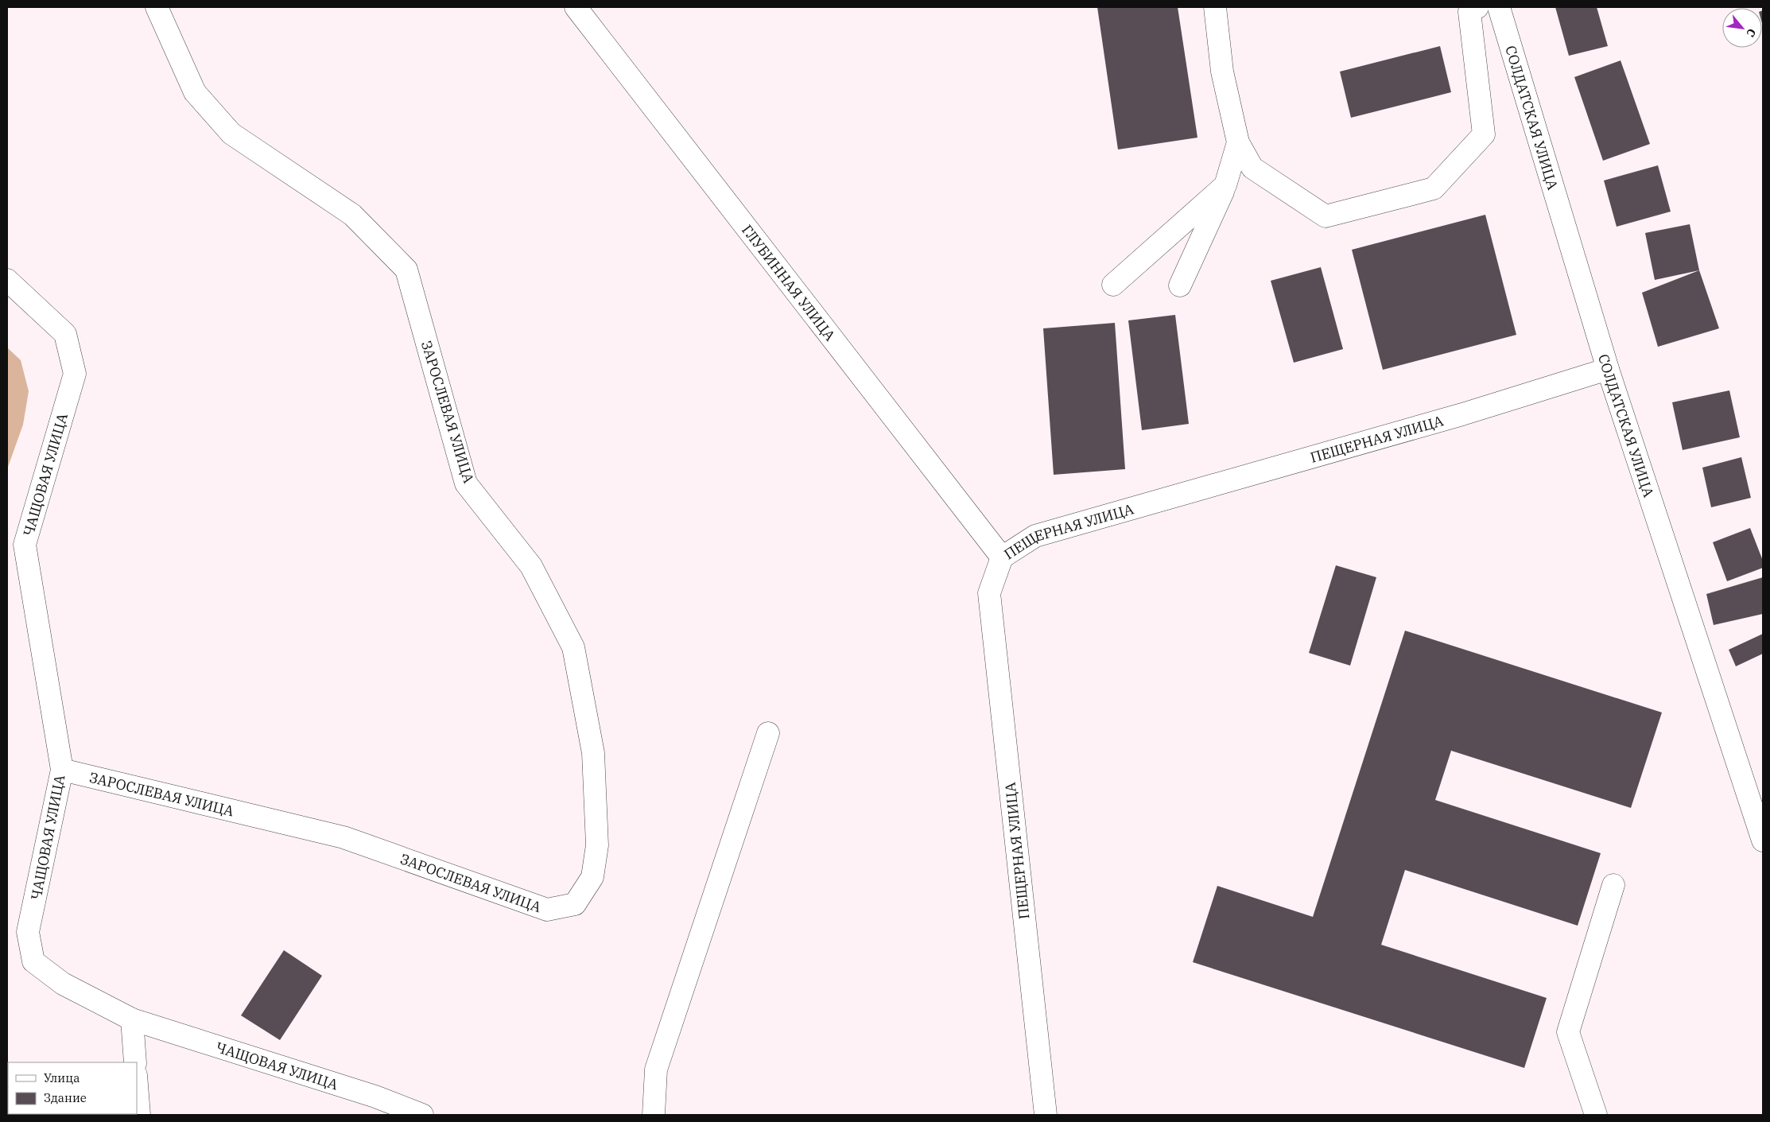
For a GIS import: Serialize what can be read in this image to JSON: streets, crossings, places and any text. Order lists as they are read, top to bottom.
{
  "streets": {
    "street": [
      "СОЛДАТСКАЯ УЛИЦА",
      "ГЛУБИННАЯ УЛИЦА",
      "ЗАРОСЛЕВАЯ УЛИЦА",
      "ПЕЩЕРНАЯ УЛИЦА",
      "ЧАЩОВАЯ УЛИЦА"
    ]
  },
  "crossings": [
    ["СОЛДАТСКАЯ УЛИЦА", "ПЕЩЕРНАЯ УЛИЦА"],
    ["ГЛУБИННАЯ УЛИЦА", "ПЕЩЕРНАЯ УЛИЦА"],
    ["ЗАРОСЛЕВАЯ УЛИЦА", "ЧАЩОВАЯ УЛИЦА"]
  ],
  "legend": ["Улица", "Здание"],
  "north": "bottom right"
}
